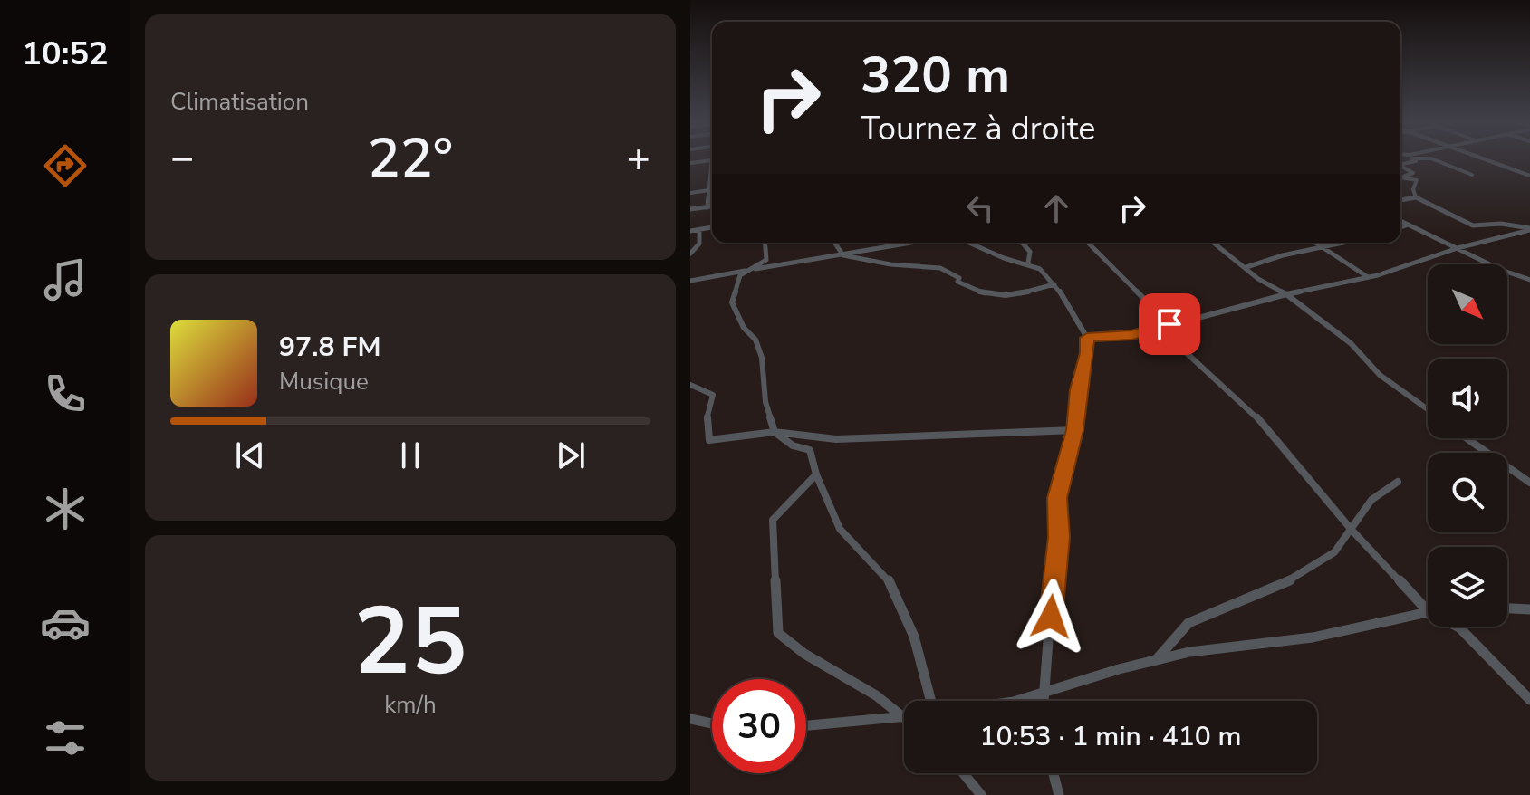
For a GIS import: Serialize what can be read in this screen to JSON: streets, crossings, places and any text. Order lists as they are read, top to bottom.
{
  "north": "bottom right",
  "page": {
    "tabs": "10:52",
    "tile": [
      "Climatisation",
      ["25", "km/h"]
    ],
    "turn": ["320 m", "Tournez à droite"],
    "heat": ["−", "22°", "+"],
    "song": ["97.8 FM", "Musique"],
    "limit": "30",
    "trip": "10:53 · 1 min · 410 m"
  }
}
